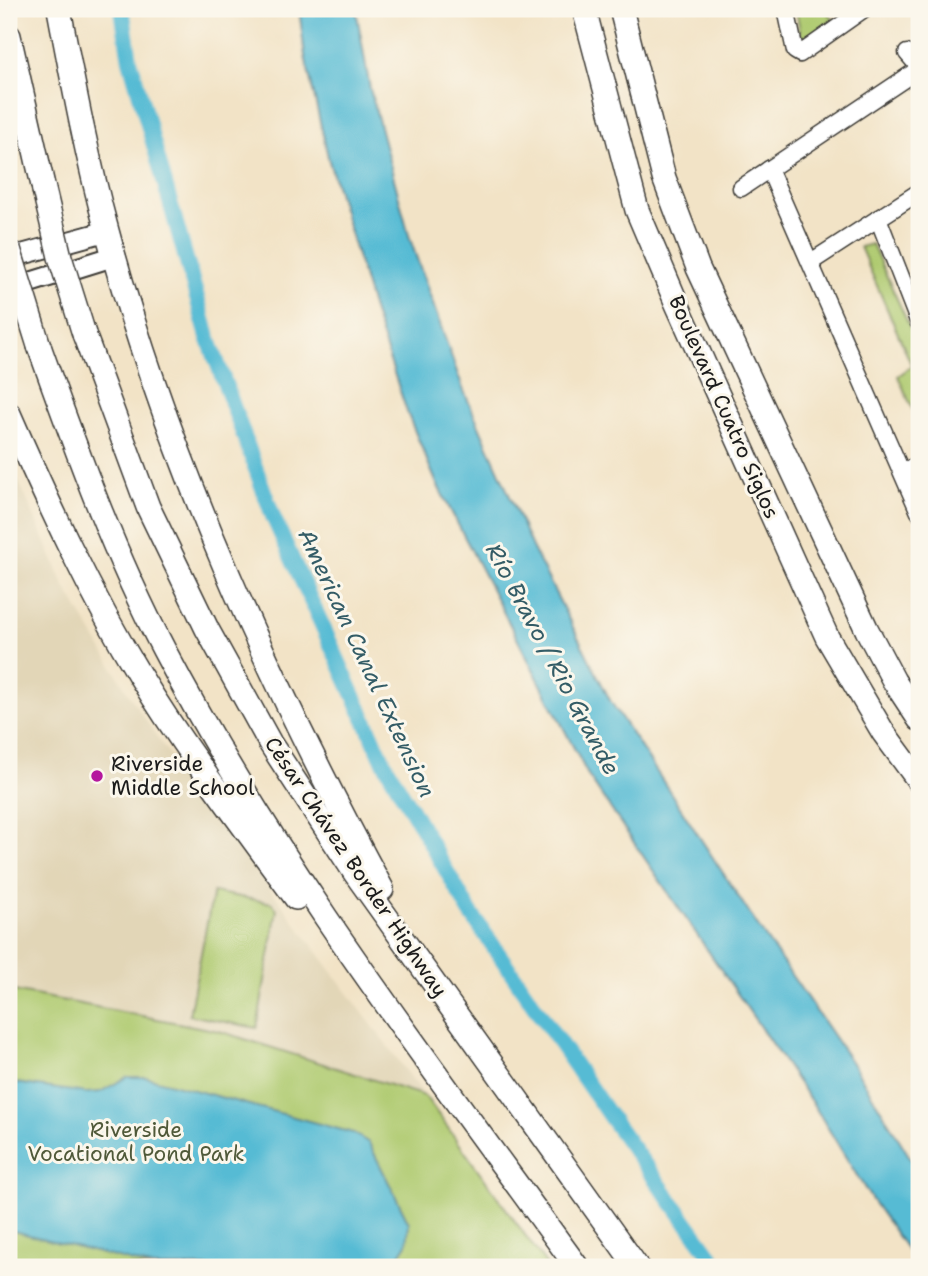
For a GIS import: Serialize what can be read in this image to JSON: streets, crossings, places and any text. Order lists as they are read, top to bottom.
{
  "streets": {
    "highway": ["Boulevard Cuatro Siglos", "César Chávez Border Highway"]
  },
  "water": ["Río Bravo / Rio Grande", "American Canal Extension"],
  "parks": ["Riverside Vocational Pond Park"],
  "places": ["Riverside Middle School"]
}
